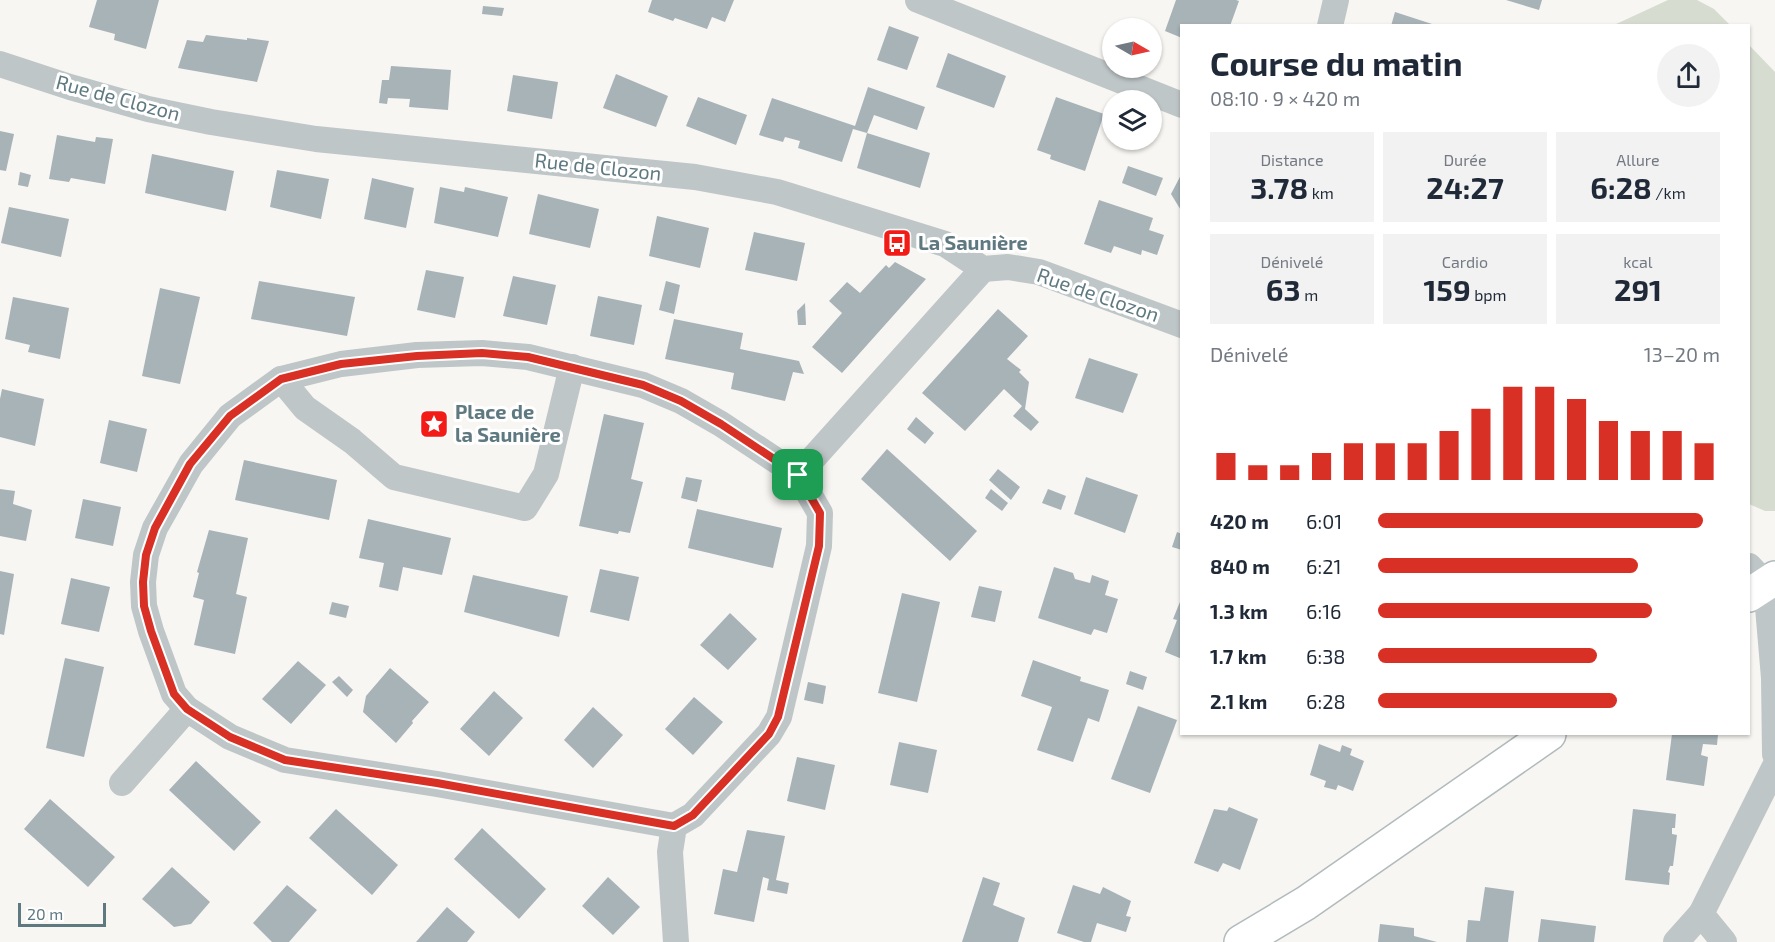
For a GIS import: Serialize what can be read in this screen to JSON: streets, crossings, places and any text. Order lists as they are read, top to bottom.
{
  "streets": {
    "street": ["Rue de Clozon"]
  },
  "places": {
    "bus stop": ["La Saunière"],
    "place": ["Place de la Saunière"]
  },
  "scale_bar": "20 m",
  "north": "right",
  "page": {
    "heading": ["Course du matin", "08:10 · 9 × 420 m"],
    "stats": [
      ["Distance", "3.78 km"],
      ["Durée", "24:27"],
      ["Allure", "6:28 /km"],
      ["Dénivelé", "63 m"],
      ["Cardio", "159 bpm"],
      ["kcal", "291"]
    ],
    "chart": ["Dénivelé", "13–20 m"],
    "list": [
      {
        "name": "420 m",
        "note": "6:01"
      },
      {
        "name": "840 m",
        "note": "6:21"
      },
      {
        "name": "1.3 km",
        "note": "6:16"
      },
      {
        "name": "1.7 km",
        "note": "6:38"
      },
      {
        "name": "2.1 km",
        "note": "6:28"
      }
    ],
    "scale": "20 m"
  }
}
